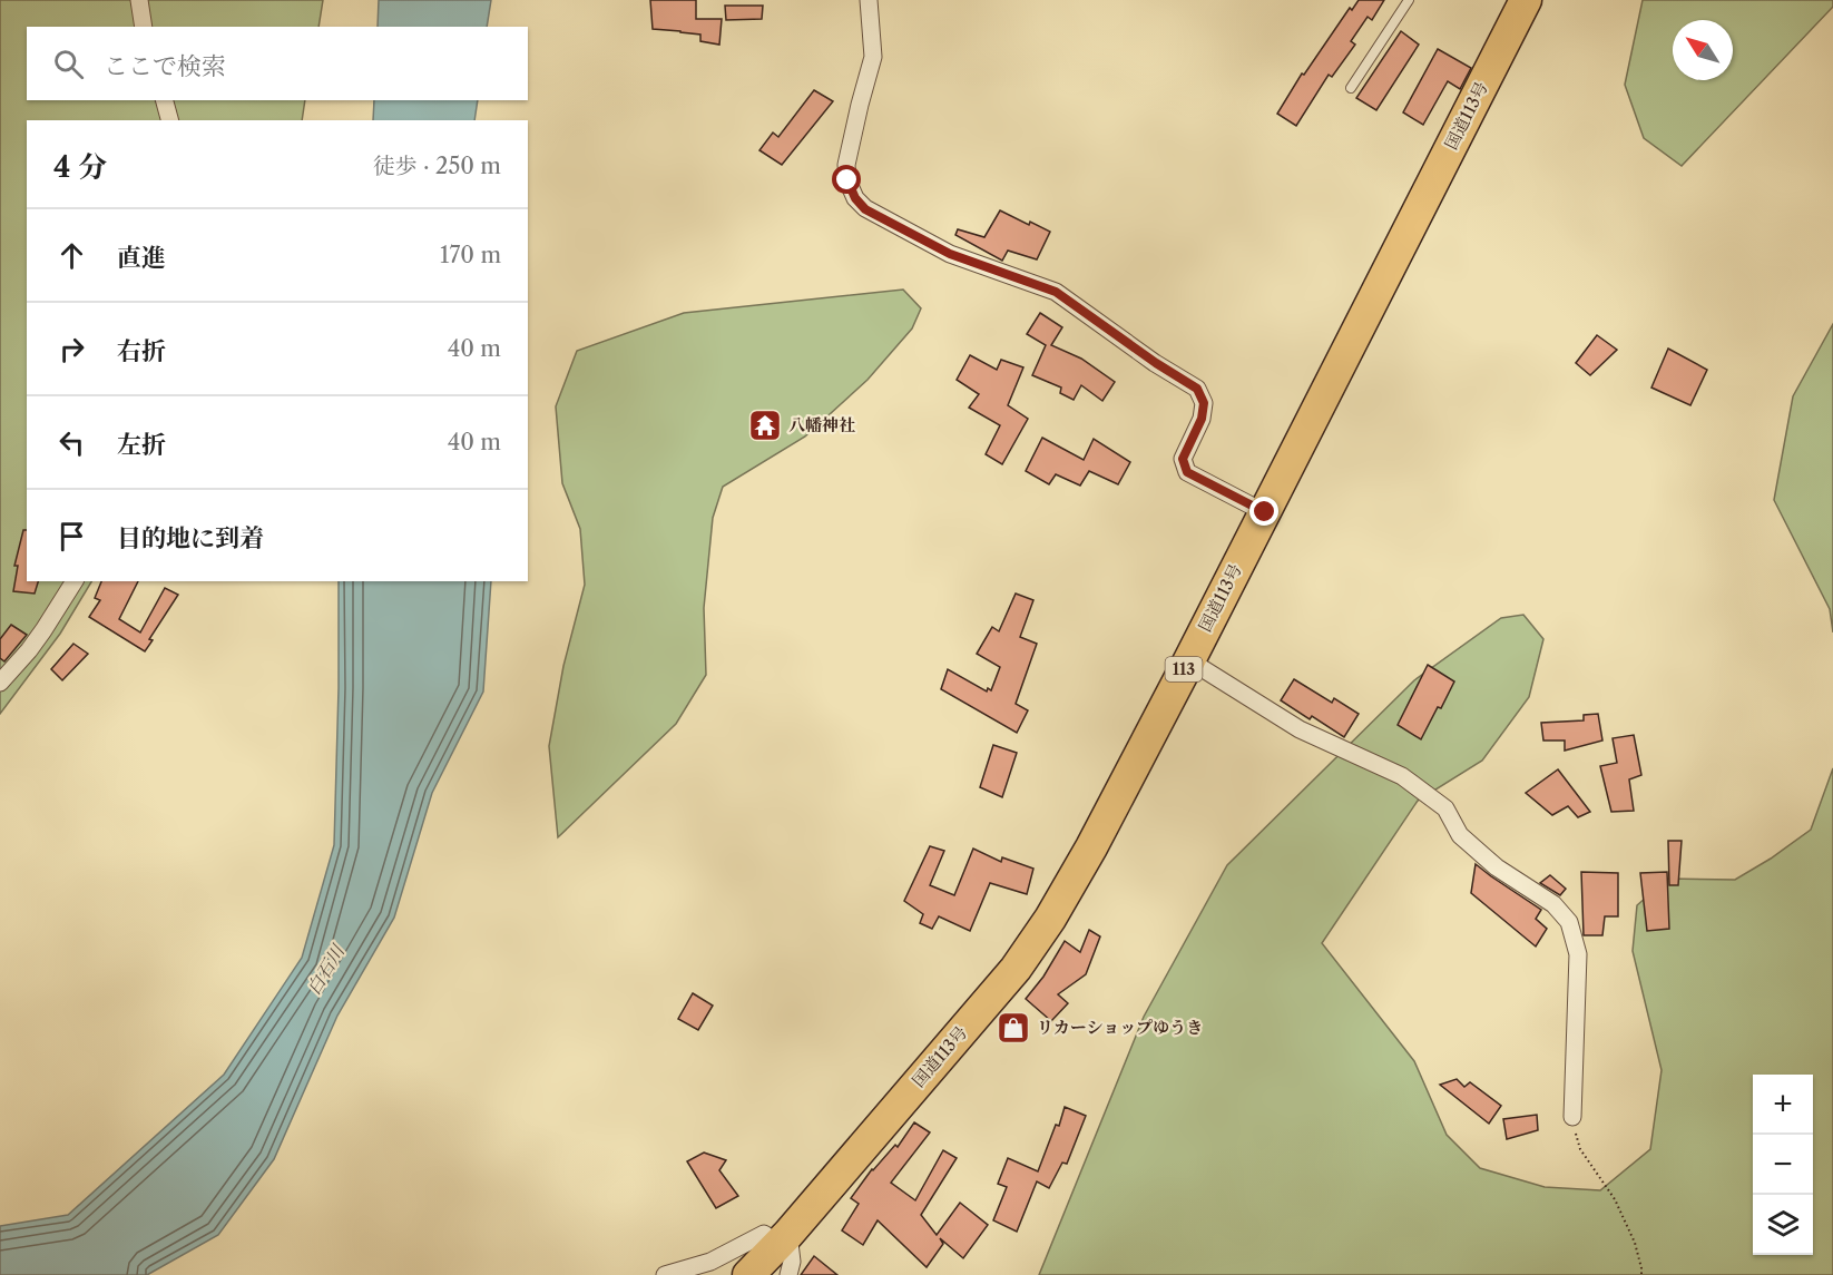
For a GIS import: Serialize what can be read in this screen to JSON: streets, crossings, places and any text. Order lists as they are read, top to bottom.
{
  "streets": {
    "highway": ["国道113号", "113"]
  },
  "water": ["白石川"],
  "places": {
    "temple": ["八幡神社"],
    "shop": ["リカーショップゆうき"]
  },
  "north": "top left",
  "page": {
    "search": "ここで検索",
    "heading": ["4 分", "徒歩 · 250 m"],
    "list": [
      ["直進", "170 m"],
      ["右折", "40 m"],
      ["左折", "40 m"],
      "目的地に到着"
    ],
    "map_buttons": ["+", "−"]
  }
}
